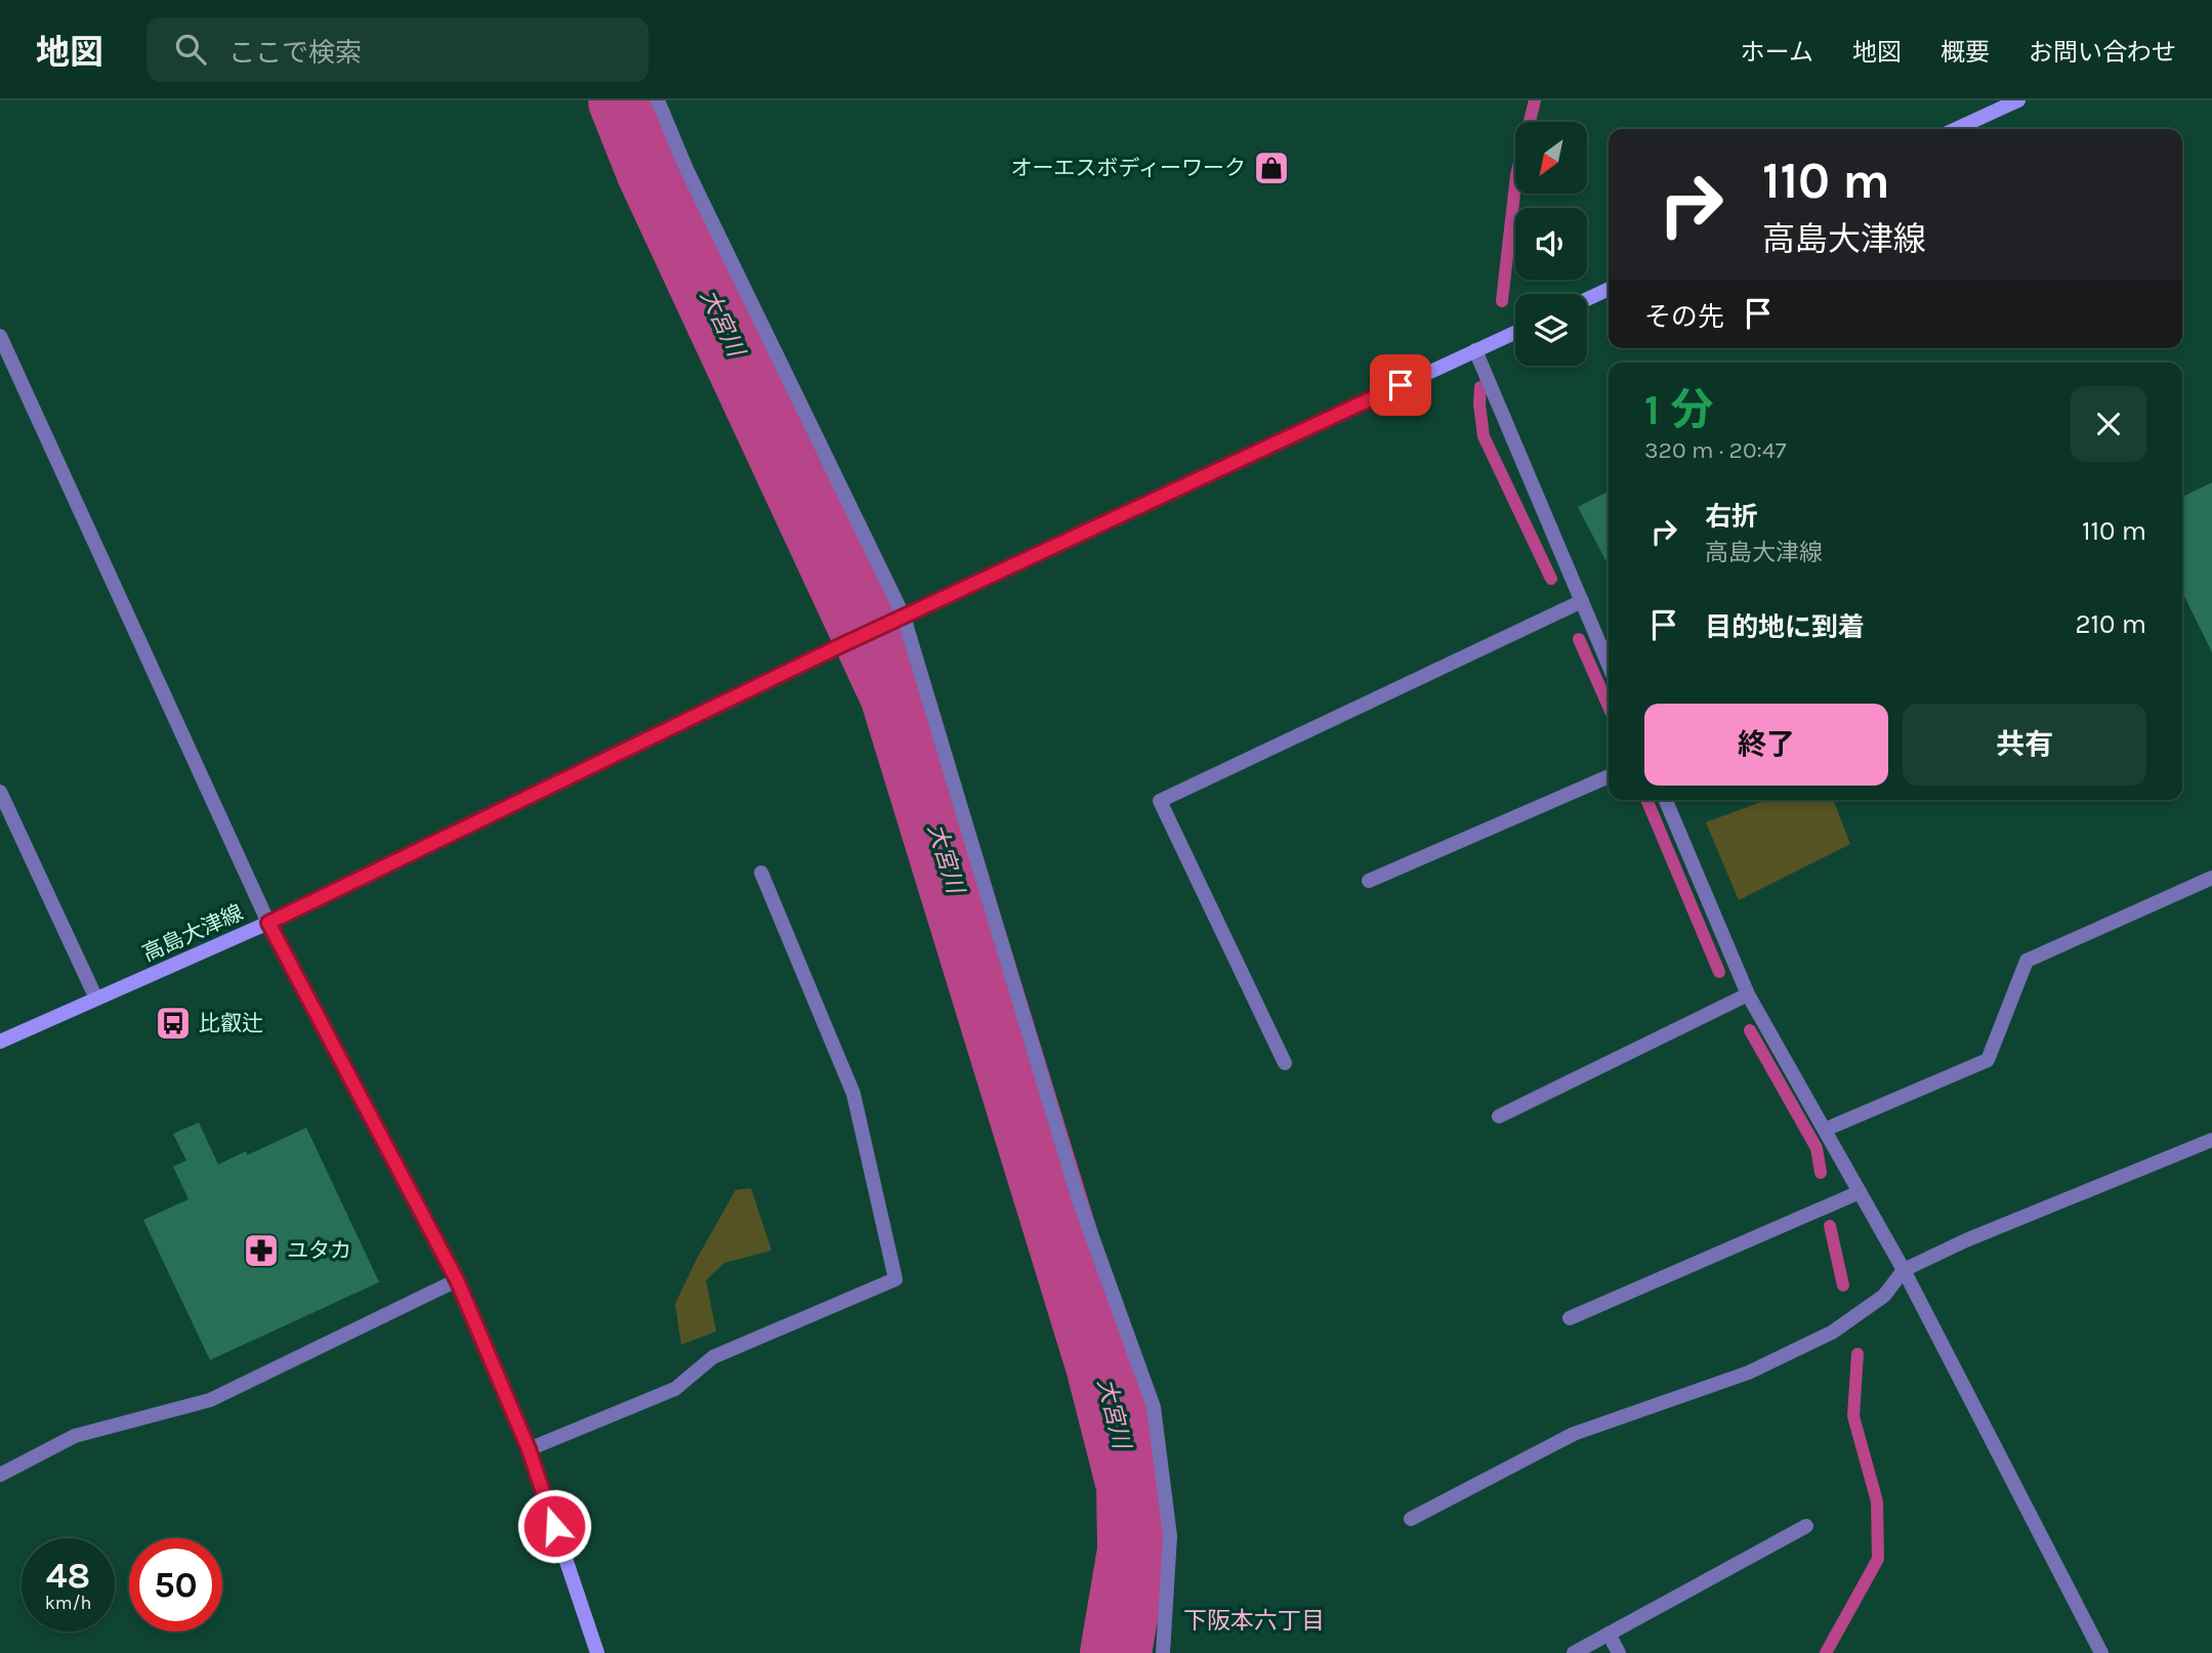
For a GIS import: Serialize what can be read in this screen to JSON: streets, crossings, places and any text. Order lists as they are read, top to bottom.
{
  "streets": {
    "main road": ["高島大津線"]
  },
  "districts": ["下阪本六丁目"],
  "water": ["大宮川"],
  "places": {
    "shop": ["オーエスボディーワーク"],
    "bus stop": ["比叡辻"],
    "pharmacy": ["ユタカ"]
  },
  "north": "bottom left",
  "page": {
    "header": "地図",
    "search": "ここで検索",
    "nav": [
      "ホーム",
      "地図",
      "概要",
      "お問い合わせ"
    ],
    "turn": ["110 m", "高島大津線"],
    "then": "その先",
    "heading": ["1 分", "320 m · 20:47"],
    "list": [
      {
        "name": "右折",
        "note": "高島大津線",
        "value": "110 m"
      },
      {
        "name": "目的地に到着",
        "value": "210 m"
      }
    ],
    "buttons": ["終了", "共有"],
    "speed": "48 km/h",
    "limit": "50"
  }
}
